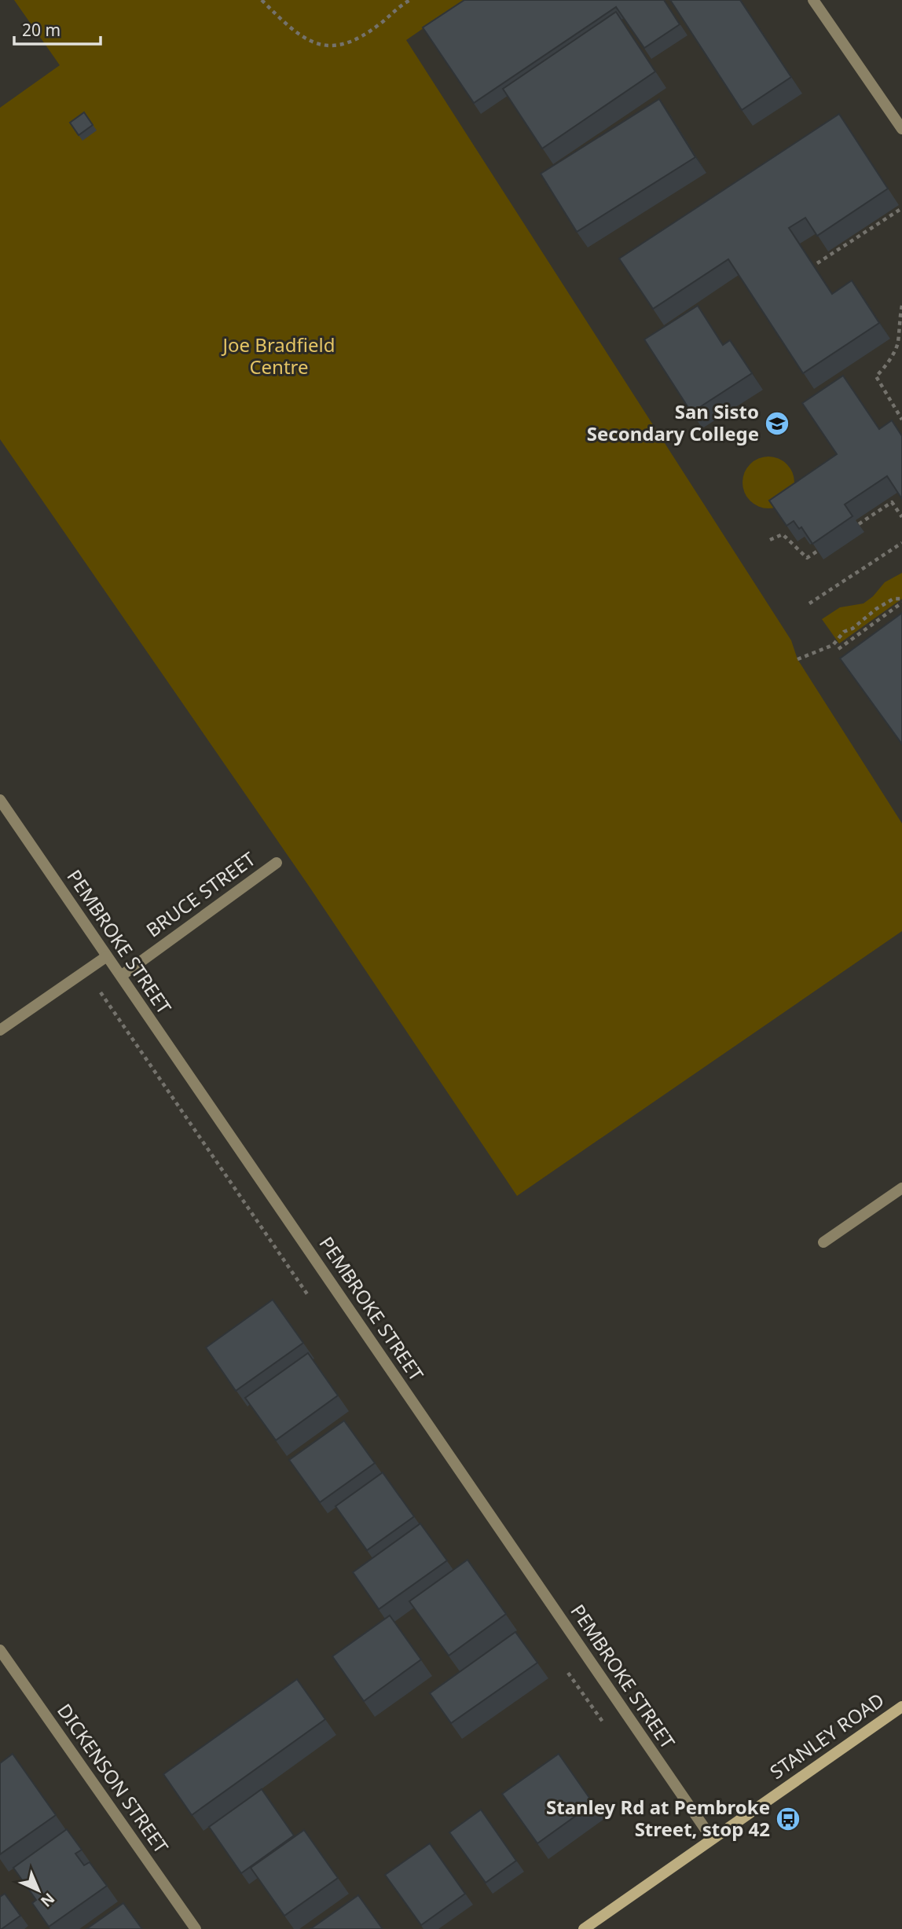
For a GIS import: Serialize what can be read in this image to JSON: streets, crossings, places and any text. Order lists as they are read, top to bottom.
{
  "streets": {
    "main road": ["STANLEY ROAD"],
    "street": ["BRUCE STREET", "PEMBROKE STREET", "DICKENSON STREET"]
  },
  "crossings": [
    ["BRUCE STREET", "PEMBROKE STREET"],
    ["PEMBROKE STREET", "STANLEY ROAD"]
  ],
  "parks": ["Joe Bradfield Centre"],
  "places": {
    "school or university": ["San Sisto Secondary College"],
    "bus stop": ["Stanley Rd at Pembroke Street, stop 42"]
  },
  "scale_bar": "20 m",
  "north": "bottom right"
}
